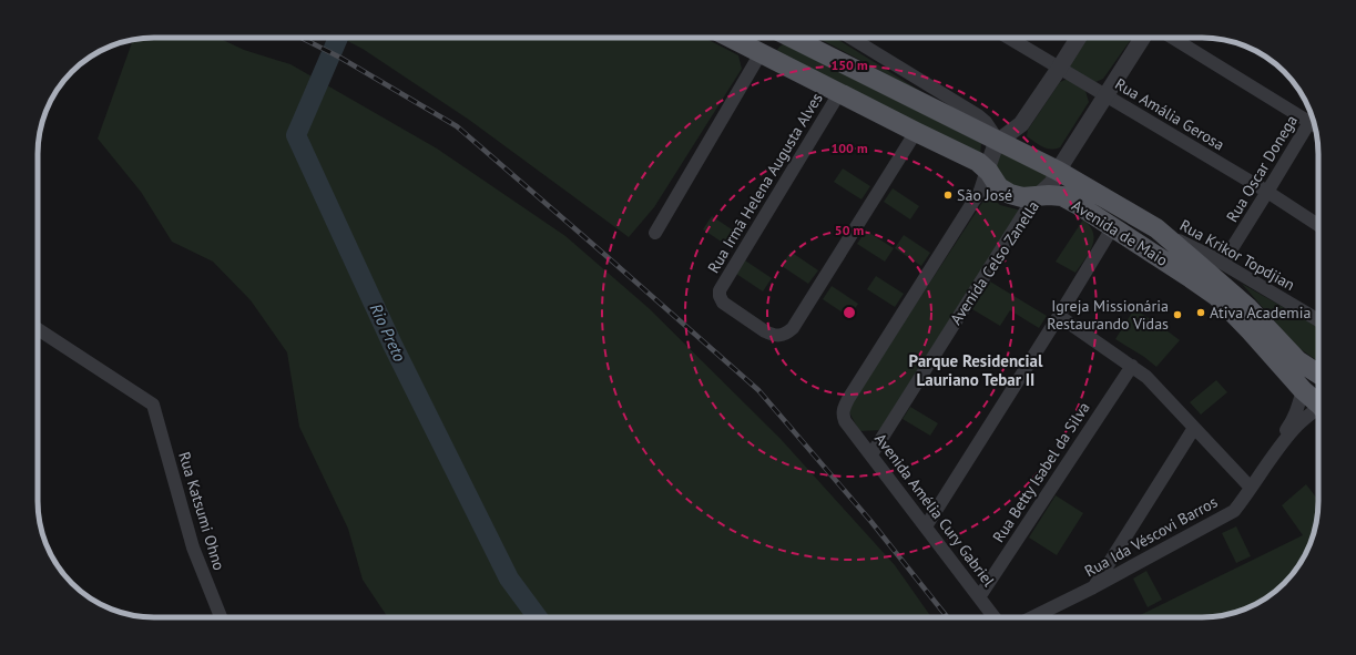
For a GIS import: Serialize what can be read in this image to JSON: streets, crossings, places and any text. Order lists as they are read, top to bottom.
{
  "streets": {
    "main road": ["Avenida de Maio"],
    "street": [
      "Rua Amália Gerosa",
      "Rua Oscar Donega",
      "Rua Irmã Helena Augusta Alves",
      "Rua Krikor Topdjian",
      "Avenida Celso Zanella",
      "Rua Betty Isabel da Silva",
      "Avenida Amélia Cury Gabriel",
      "Rua Katsumi Ohno",
      "Rua Ida Véscovi Barros"
    ]
  },
  "crossings": [
    ["Rua Amália Gerosa", "Rua Oscar Donega"],
    ["Rua Amália Gerosa", "Avenida Celso Zanella"],
    ["Rua Oscar Donega", "Rua Krikor Topdjian"],
    ["Rua Irmã Helena Augusta Alves", "Avenida de Maio"],
    ["Avenida de Maio", "Rua Krikor Topdjian"],
    ["Avenida de Maio", "Avenida Celso Zanella"],
    ["Avenida de Maio", "Avenida Amélia Cury Gabriel"],
    ["Avenida de Maio", "Rua Ida Véscovi Barros"],
    ["Avenida Celso Zanella", "Avenida Amélia Cury Gabriel"],
    ["Rua Betty Isabel da Silva", "Avenida Amélia Cury Gabriel"]
  ],
  "districts": ["Parque Residencial Lauriano Tebar II"],
  "water": ["Rio Preto"],
  "places": ["São José", "Ativa Academia", "Igreja Missionária Restaurando Vidas"],
  "rings": ["150 m", "100 m", "50 m"]
}
